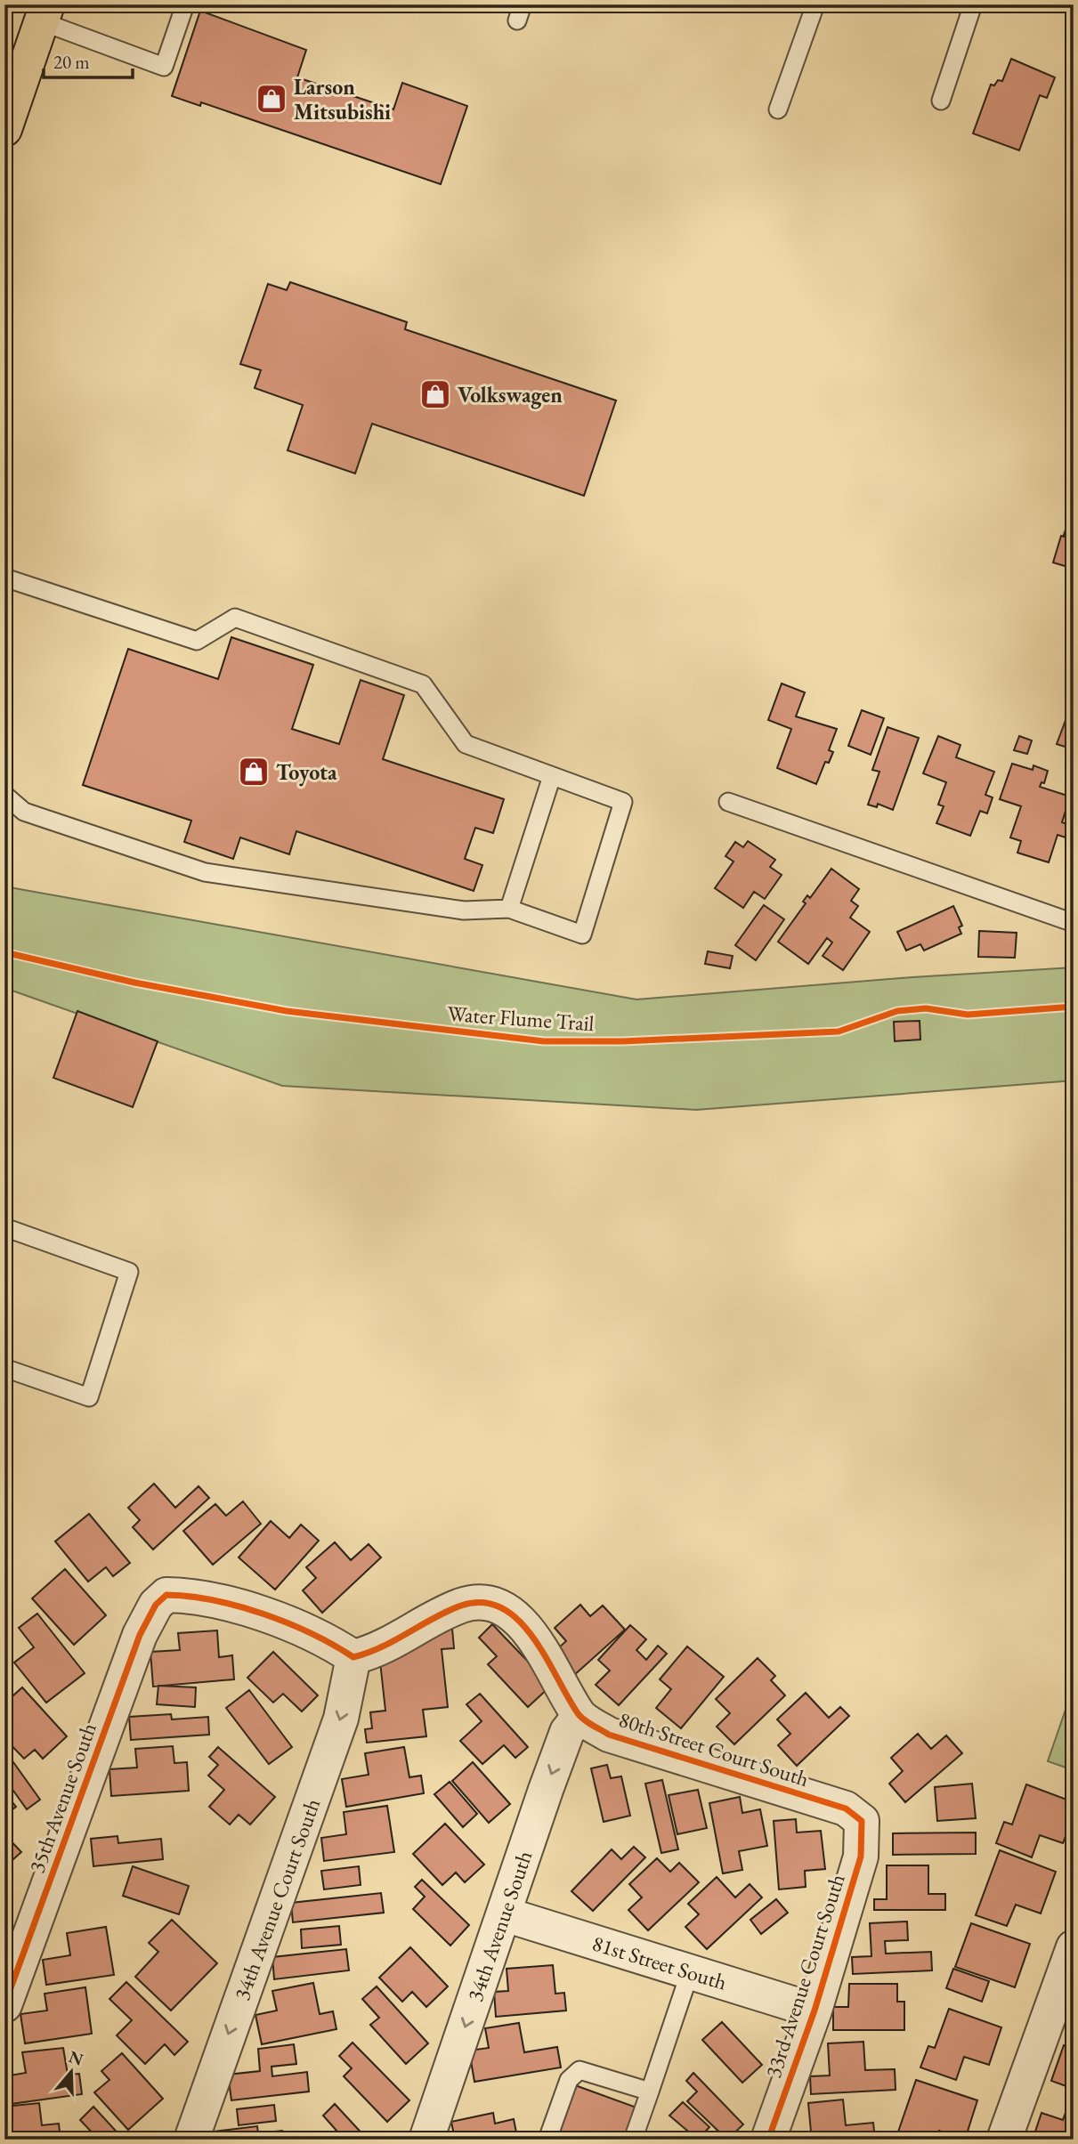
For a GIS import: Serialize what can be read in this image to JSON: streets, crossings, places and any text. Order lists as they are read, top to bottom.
{
  "streets": {
    "street": [
      "80th Street Court South",
      "35th Avenue South",
      "34th Avenue Court South",
      "34th Avenue South",
      "81st Street South",
      "33rd Avenue Court South"
    ],
    "cycle path": ["Water Flume Trail"]
  },
  "crossings": [
    ["80th Street Court South", "35th Avenue South"],
    ["80th Street Court South", "34th Avenue Court South"],
    ["80th Street Court South", "34th Avenue South"],
    ["80th Street Court South", "33rd Avenue Court South"],
    ["35th Avenue South", "34th Avenue Court South"],
    ["34th Avenue South", "81st Street South"],
    ["81st Street South", "33rd Avenue Court South"]
  ],
  "one_way": ["34th Avenue Court South", "34th Avenue South"],
  "places": {
    "shop": ["Larson Mitsubishi", "Volkswagen", "Toyota"]
  },
  "scale_bar": "20 m",
  "north": "top"
}
